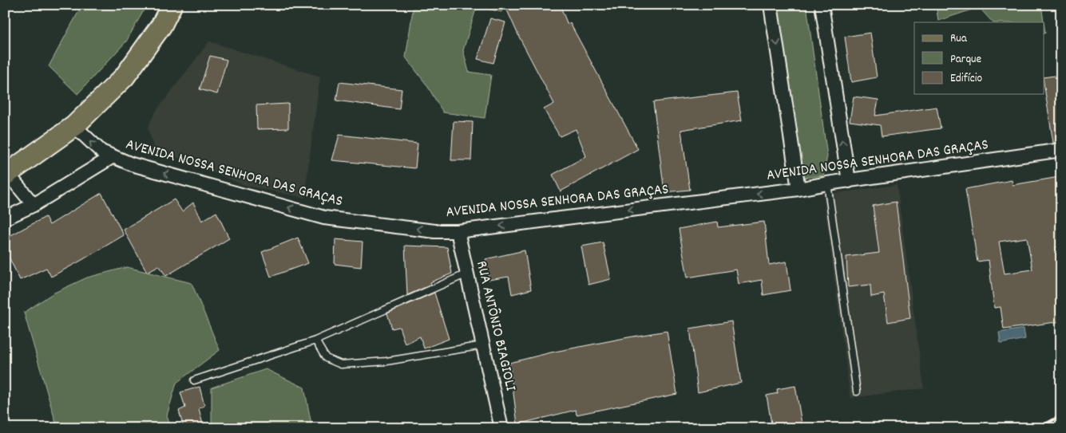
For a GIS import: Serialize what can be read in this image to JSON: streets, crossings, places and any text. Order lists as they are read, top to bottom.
{
  "streets": {
    "street": ["AVENIDA NOSSA SENHORA DAS GRAÇAS", "RUA ANTÔNIO BIAGIOLI"]
  },
  "crossings": [
    ["AVENIDA NOSSA SENHORA DAS GRAÇAS", "RUA ANTÔNIO BIAGIOLI"]
  ],
  "one_way": ["AVENIDA NOSSA SENHORA DAS GRAÇAS"],
  "legend": ["Rua", "Parque", "Edifício"]
}
